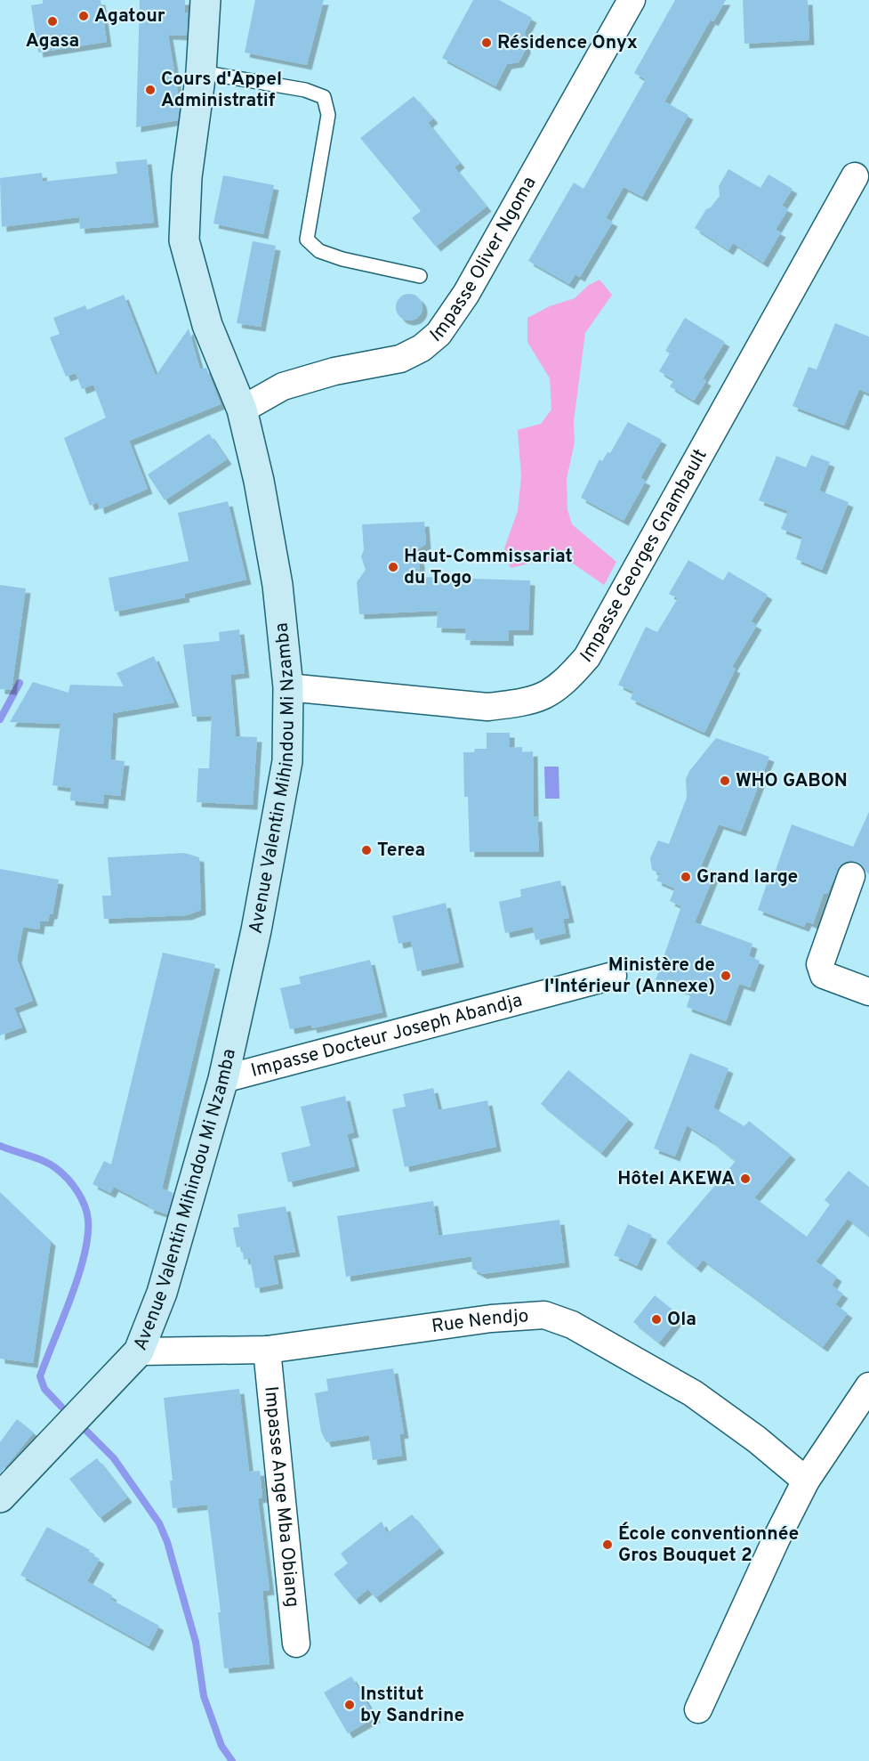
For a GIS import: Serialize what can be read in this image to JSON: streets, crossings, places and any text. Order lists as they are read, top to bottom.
{
  "streets": {
    "street": [
      "Impasse Oliver Ngoma",
      "Impasse Georges Gnambault",
      "Avenue Valentin Mihindou Mi Nzamba",
      "Impasse Docteur Joseph Abandja",
      "Rue Nendjo",
      "Impasse Ange Mba Obiang"
    ]
  },
  "crossings": [
    ["Impasse Oliver Ngoma", "Avenue Valentin Mihindou Mi Nzamba"],
    ["Impasse Georges Gnambault", "Avenue Valentin Mihindou Mi Nzamba"],
    ["Avenue Valentin Mihindou Mi Nzamba", "Impasse Docteur Joseph Abandja"],
    ["Avenue Valentin Mihindou Mi Nzamba", "Rue Nendjo"],
    ["Rue Nendjo", "Impasse Ange Mba Obiang"]
  ],
  "places": [
    "Agatour",
    "Agasa",
    "Résidence Onyx",
    "Cours d'Appel Administratif",
    "Haut-Commissariat du Togo",
    "WHO GABON",
    "Terea",
    "Grand large",
    "Ministère de l'Intérieur (Annexe)",
    "Hôtel AKEWA",
    "Ola",
    "École conventionnée Gros Bouquet 2",
    "Institut by Sandrine"
  ]
}
